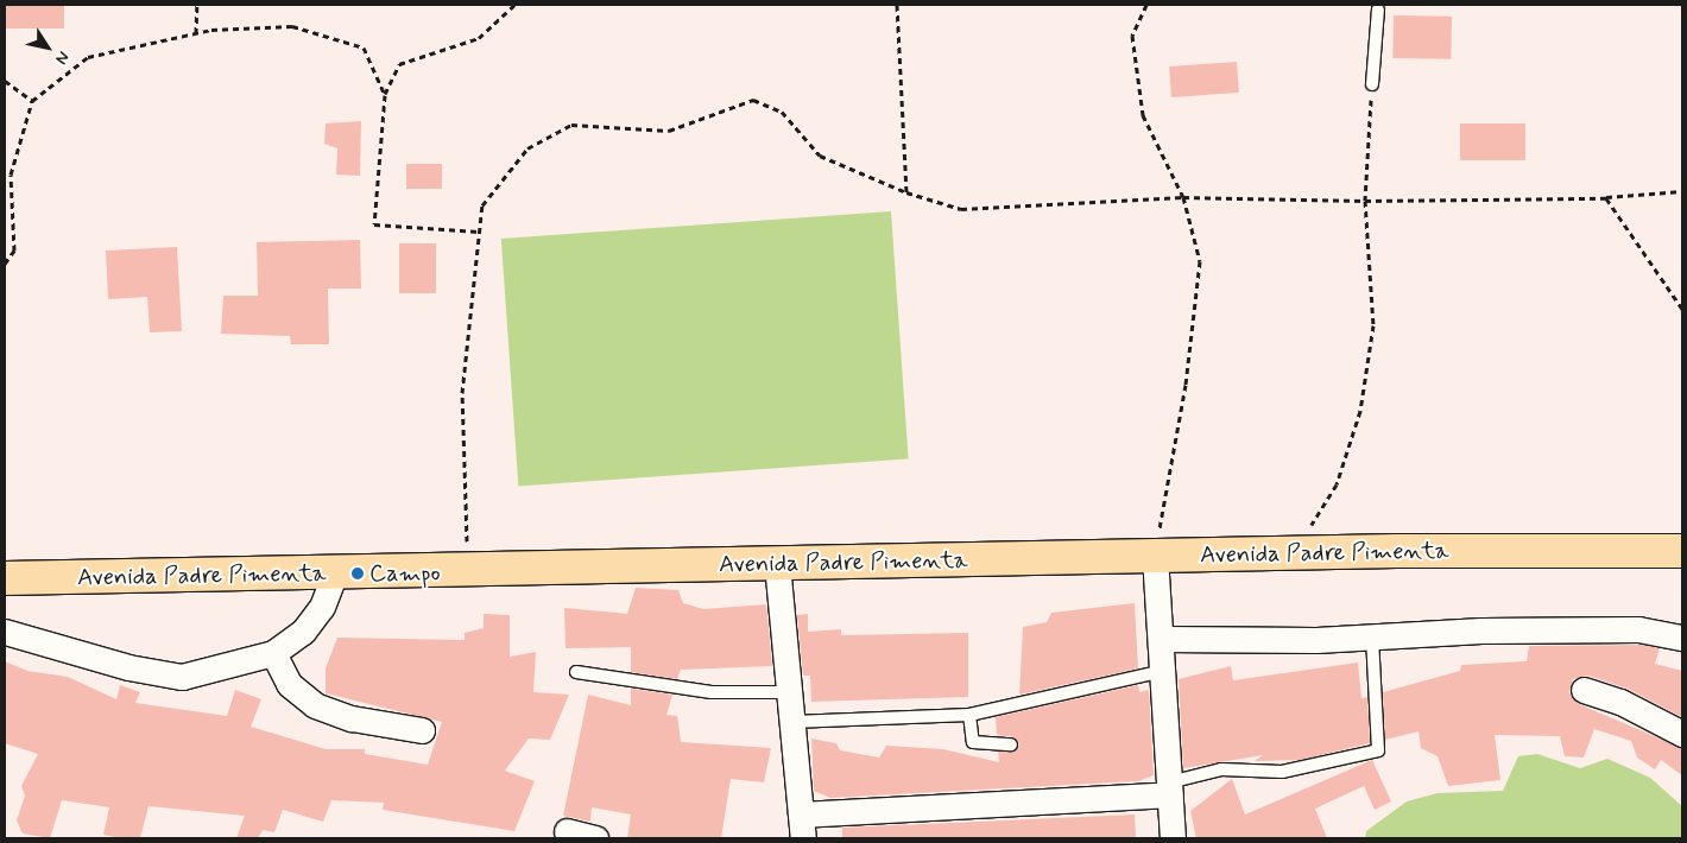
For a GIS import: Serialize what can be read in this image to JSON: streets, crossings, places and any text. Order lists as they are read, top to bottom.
{
  "streets": {
    "main road": ["Avenida Padre Pimenta"]
  },
  "places": ["Campo"],
  "north": "bottom right"
}
